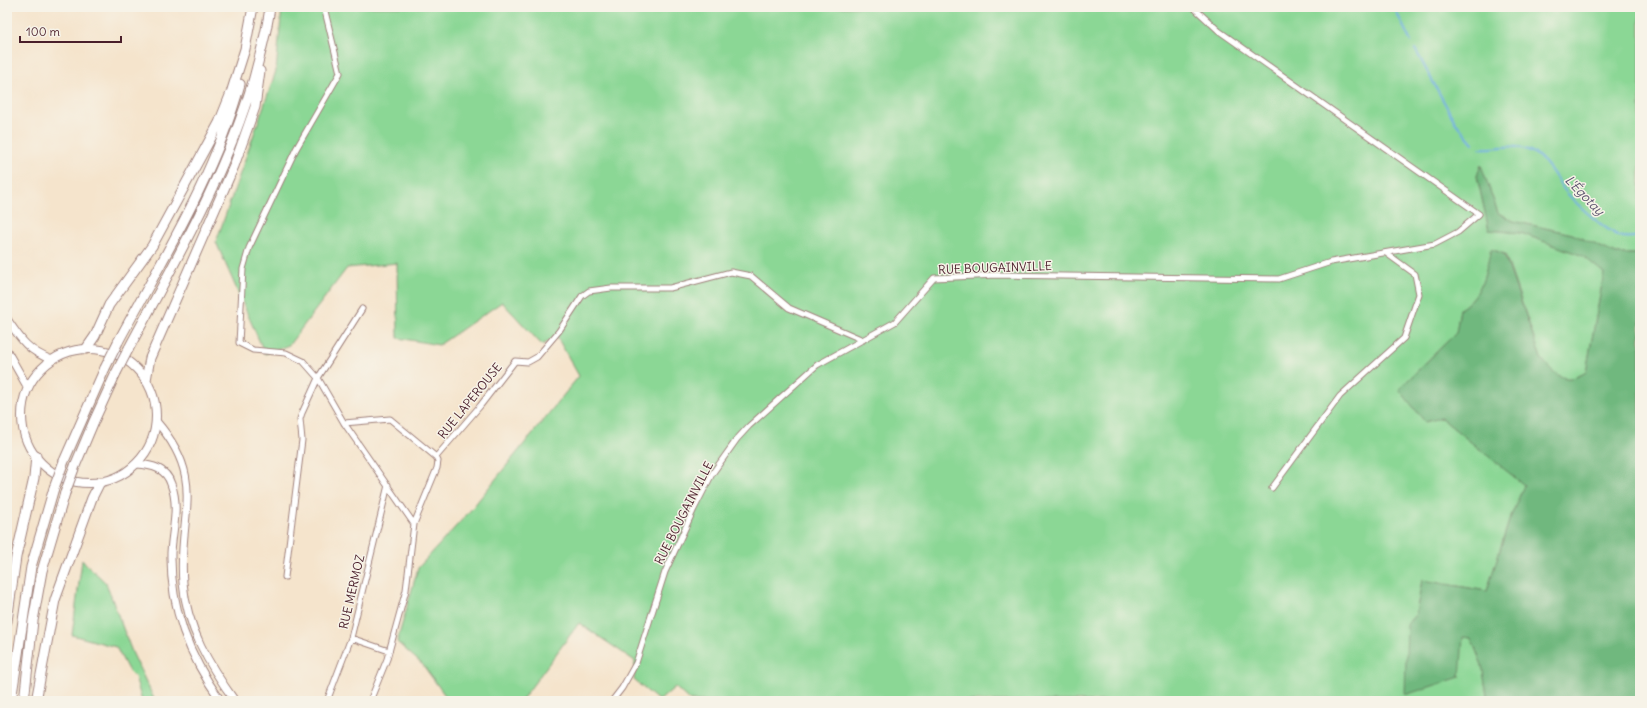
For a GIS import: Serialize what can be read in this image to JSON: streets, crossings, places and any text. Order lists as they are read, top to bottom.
{
  "streets": {
    "street": ["RUE BOUGAINVILLE", "RUE LAPEROUSE", "RUE MERMOZ"]
  },
  "crossings": [
    ["RUE BOUGAINVILLE", "RUE LAPEROUSE"]
  ],
  "water": ["L'Égotay"],
  "scale_bar": "100 m"
}
